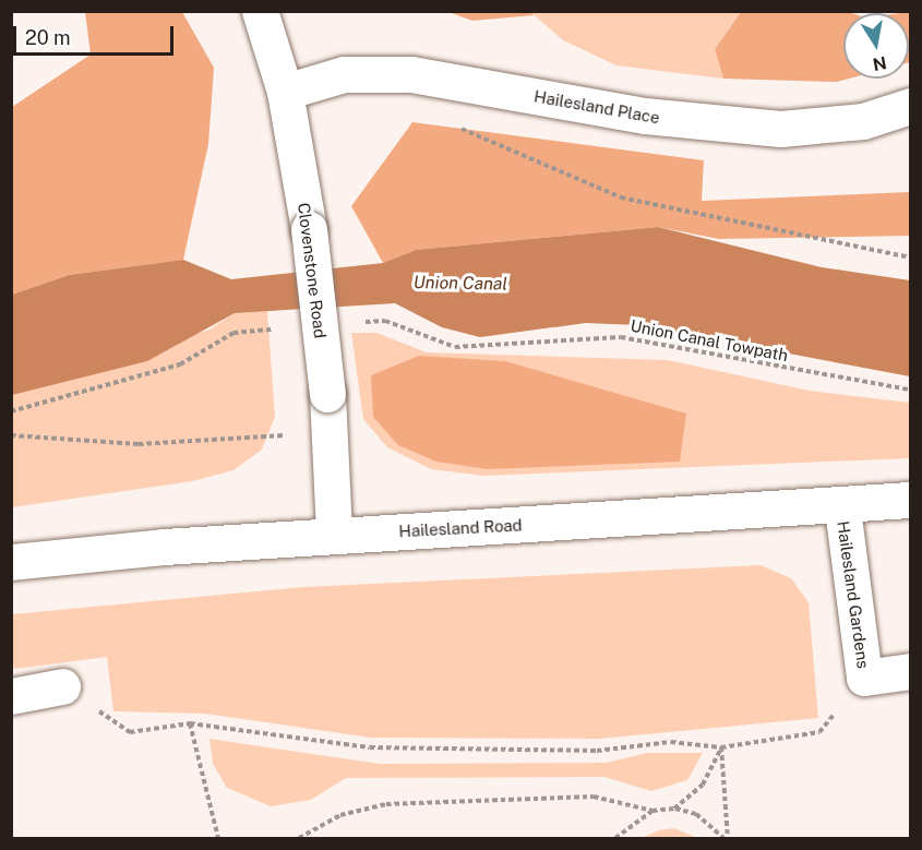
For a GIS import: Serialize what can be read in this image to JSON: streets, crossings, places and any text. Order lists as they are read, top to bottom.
{
  "streets": {
    "street": [
      "Hailesland Place",
      "Clovenstone Road",
      "Hailesland Road",
      "Hailesland Gardens"
    ],
    "path": ["Union Canal Towpath"]
  },
  "crossings": [
    ["Hailesland Place", "Clovenstone Road"],
    ["Clovenstone Road", "Hailesland Road"],
    ["Hailesland Road", "Hailesland Gardens"]
  ],
  "water": ["Union Canal"],
  "scale_bar": "20 m",
  "north": "bottom"
}
